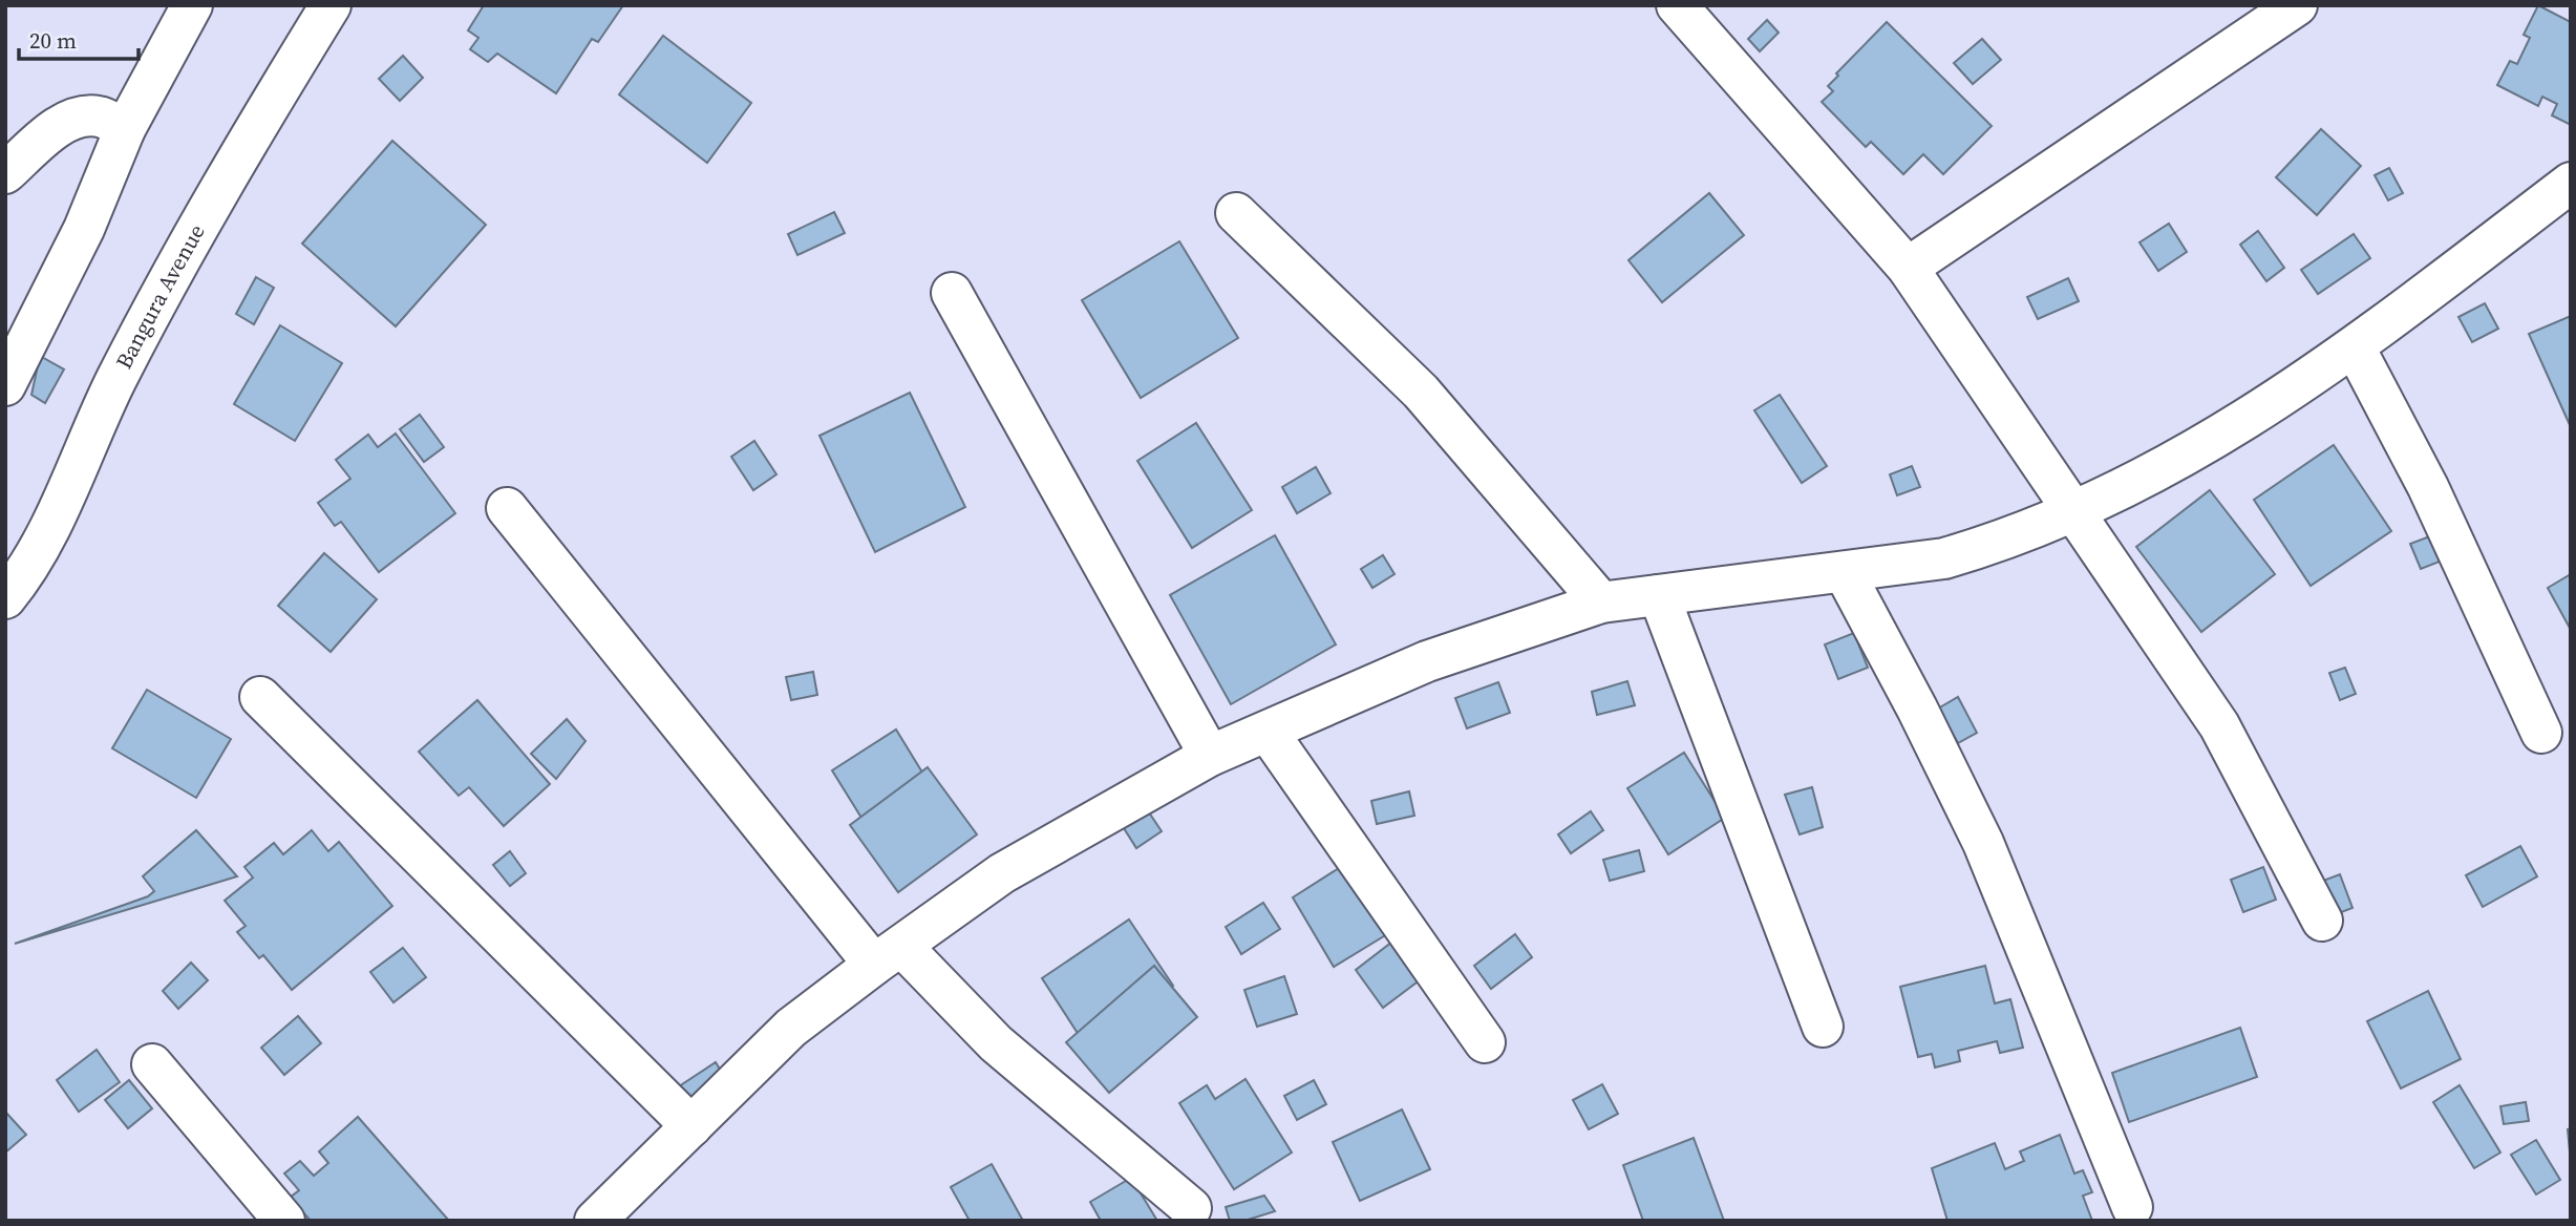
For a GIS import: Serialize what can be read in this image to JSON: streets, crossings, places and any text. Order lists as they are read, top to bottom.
{
  "streets": {
    "street": ["Bangura Avenue"]
  },
  "scale_bar": "20 m"
}
